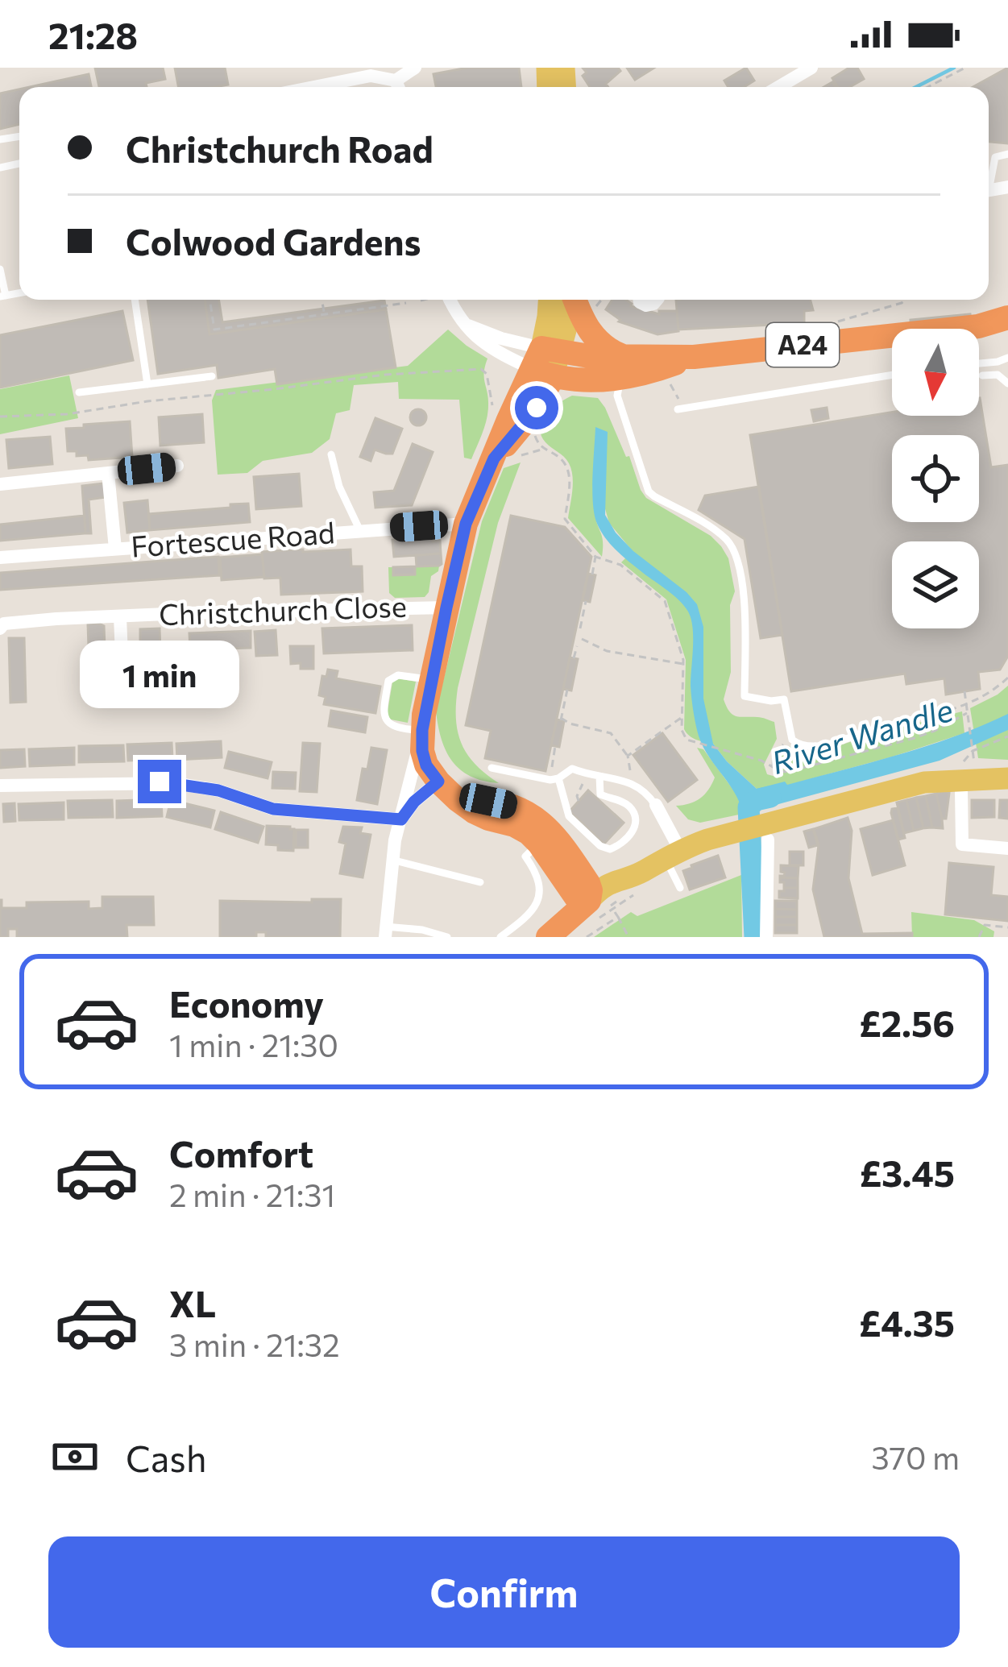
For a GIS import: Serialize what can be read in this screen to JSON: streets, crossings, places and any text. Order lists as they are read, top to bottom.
{
  "streets": {
    "highway": ["A24"],
    "street": ["Fortescue Road", "Christchurch Close"]
  },
  "water": ["River Wandle"],
  "north": "bottom",
  "page": {
    "status": "21:28",
    "banner": ["Christchurch Road", "Colwood Gardens"],
    "bubble": "1 min",
    "list": [
      {
        "name": "Economy",
        "note": "1 min · 21:30",
        "value": "£2.56"
      },
      {
        "name": "Comfort",
        "note": "2 min · 21:31",
        "value": "£3.45"
      },
      {
        "name": "XL",
        "note": "3 min · 21:32",
        "value": "£4.35"
      }
    ],
    "pay": ["Cash", "370 m"],
    "buttons": "Confirm"
  }
}
